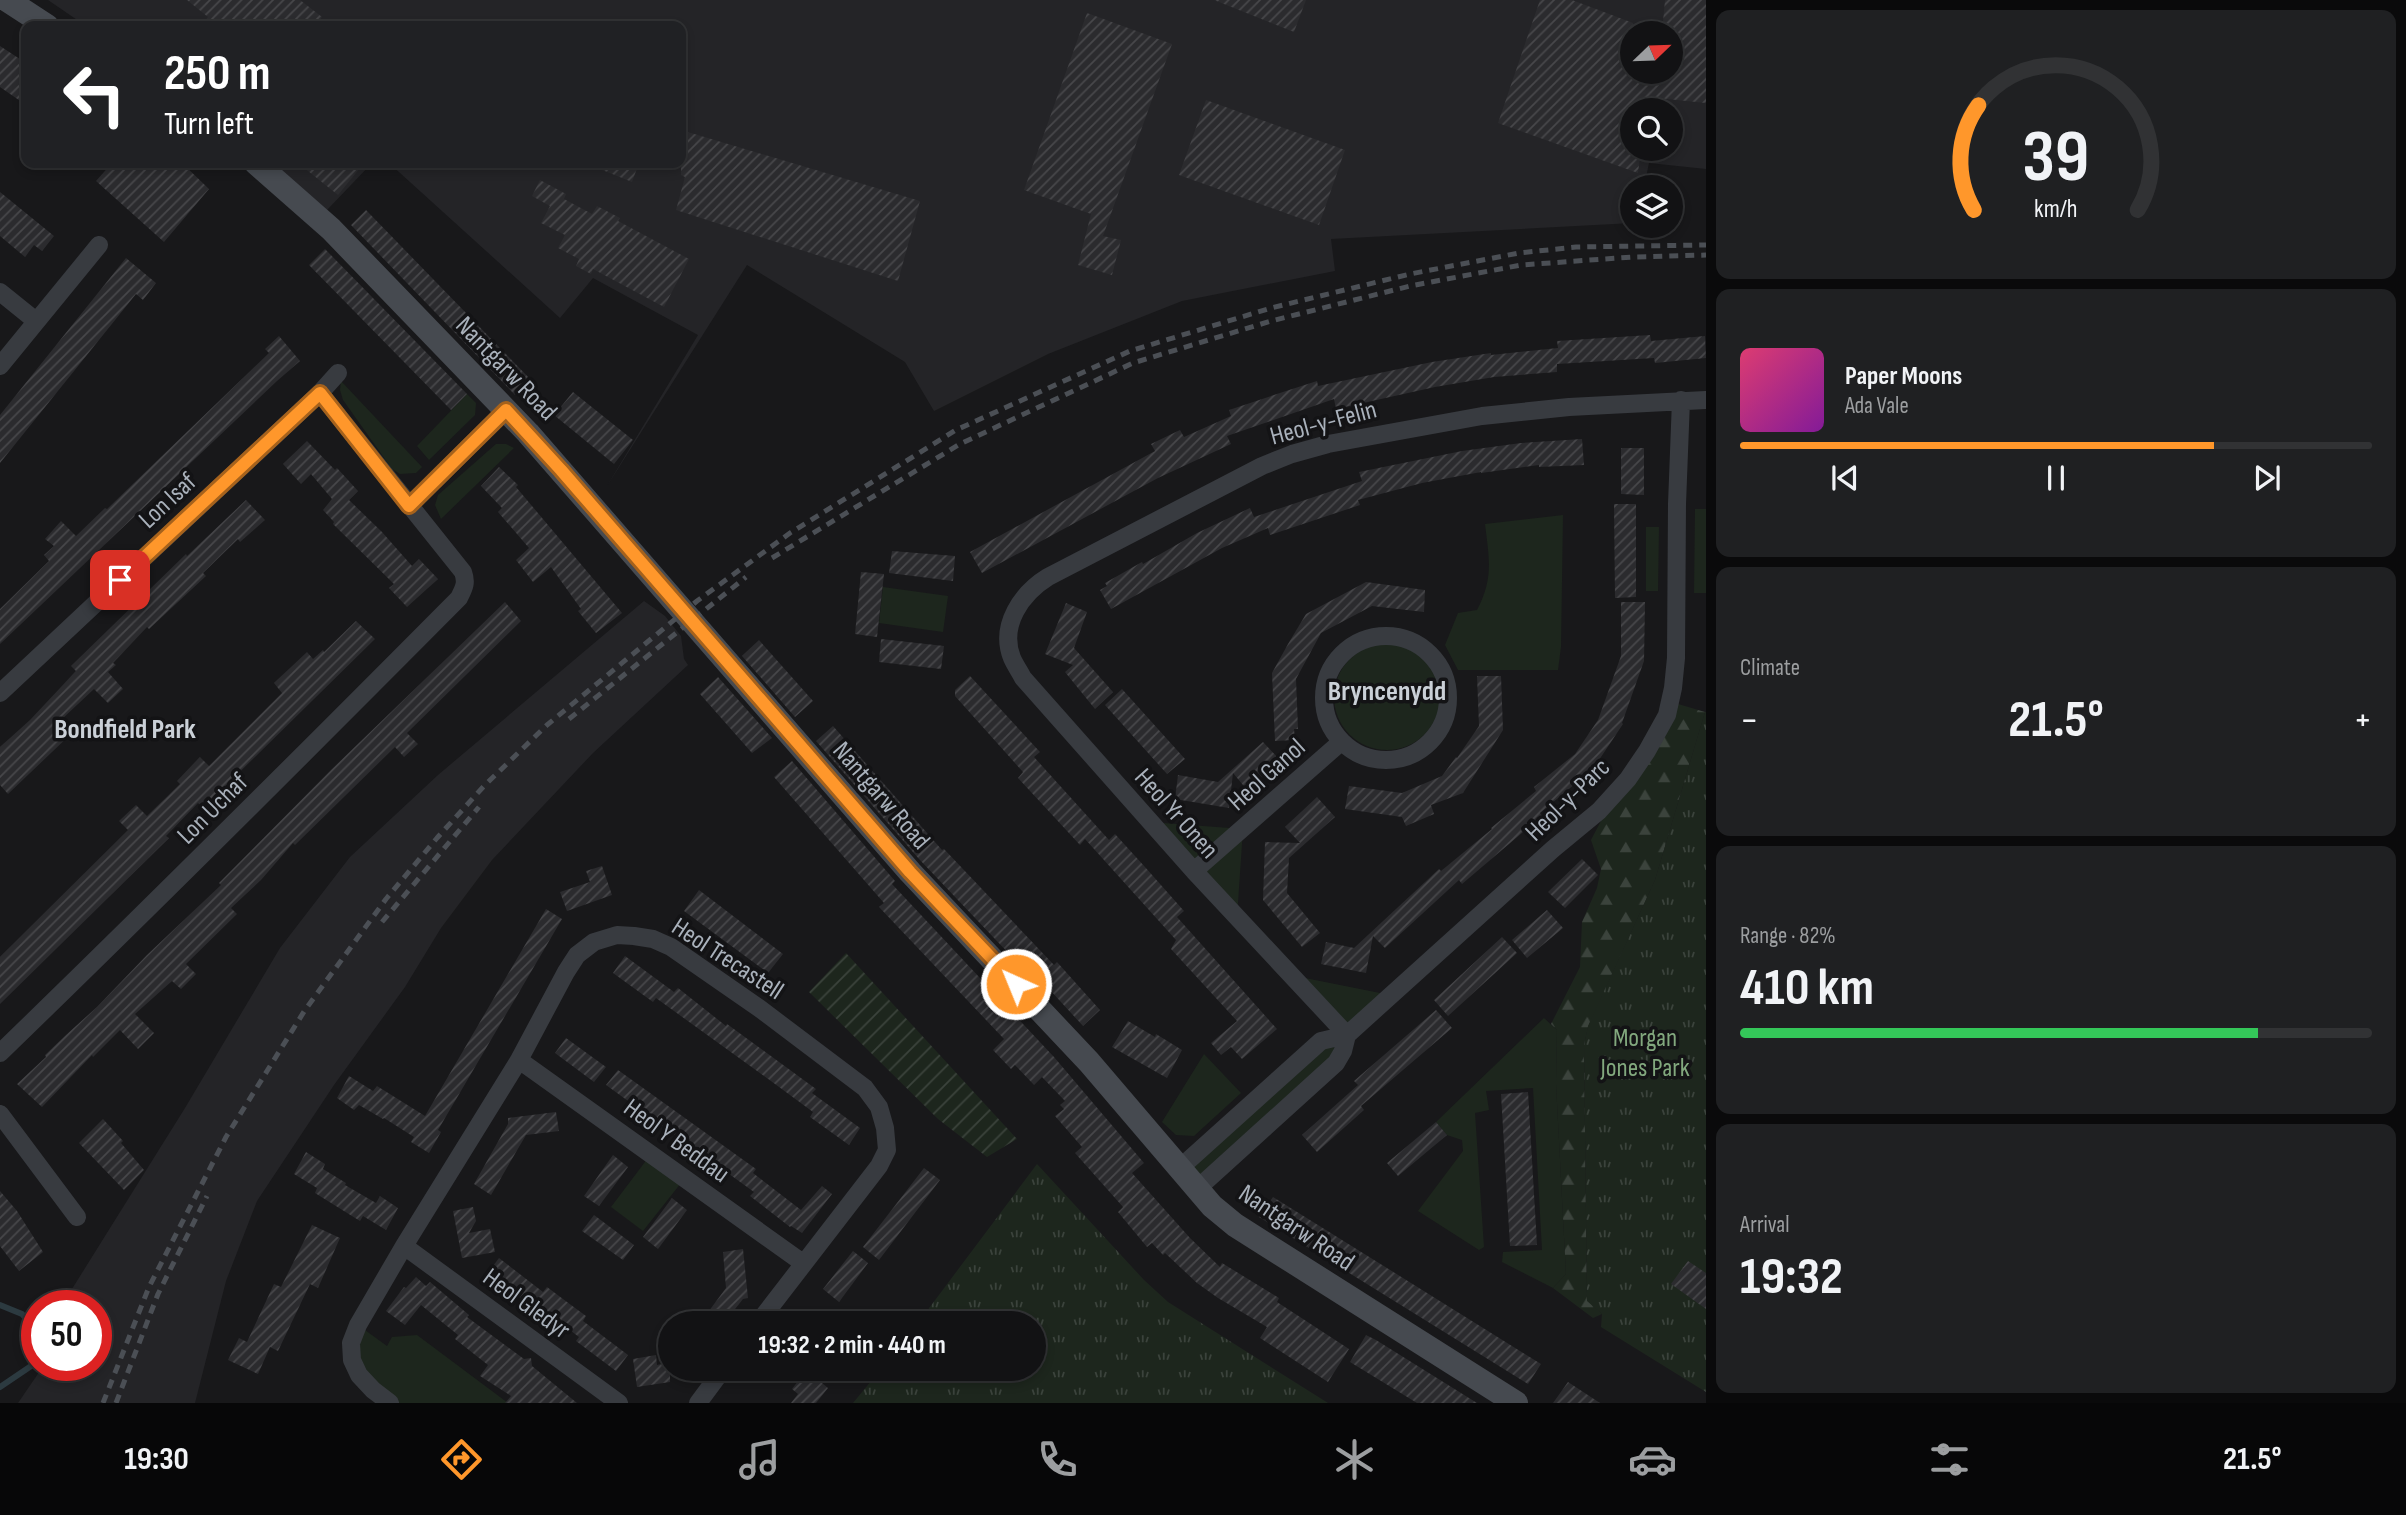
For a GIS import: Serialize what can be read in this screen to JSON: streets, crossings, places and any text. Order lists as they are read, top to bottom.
{
  "streets": {
    "main road": ["Nantgarw Road"],
    "street": [
      "Heol-y-Felin",
      "Lon Isaf",
      "Heol Ganol",
      "Heol-y-Parc",
      "Lon Uchaf",
      "Heol Yr Onen",
      "Heol Trecastell",
      "Heol Y Beddau",
      "Heol Gledyr"
    ]
  },
  "crossings": [
    ["Nantgarw Road", "Heol-y-Parc"],
    ["Heol-y-Felin", "Heol-y-Parc"],
    ["Heol-y-Felin", "Heol Yr Onen"],
    ["Heol Ganol", "Heol Yr Onen"],
    ["Heol-y-Parc", "Heol Yr Onen"],
    ["Heol Trecastell", "Heol Y Beddau"],
    ["Heol Trecastell", "Heol Gledyr"]
  ],
  "districts": ["Bryncenydd", "Bondfield Park"],
  "parks": ["Morgan Jones Park"],
  "north": "top right",
  "page": {
    "turn": ["250 m", "Turn left"],
    "song": ["Paper Moons", "Ada Vale"],
    "tile": [
      "Climate",
      ["Range · 82%", "410 km"],
      ["Arrival", "19:32"]
    ],
    "heat": ["−", "21.5°", "+"],
    "limit": "50",
    "trip": "19:32 · 2 min · 440 m",
    "tabs": ["19:30", "21.5°"],
    "gauge": ["39", "km/h"]
  }
}
